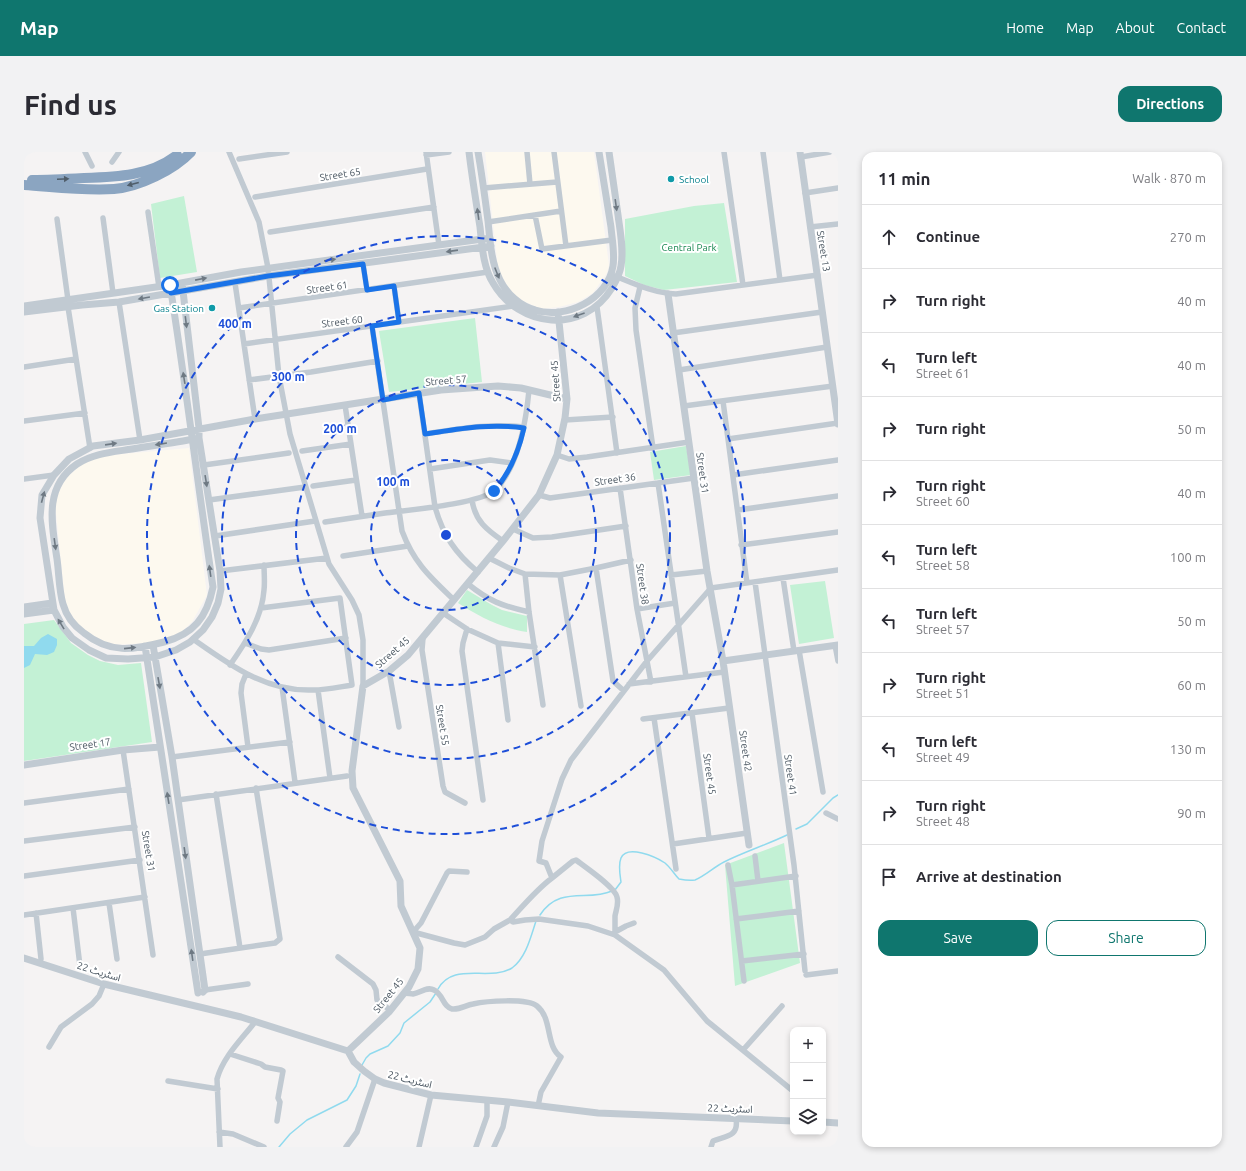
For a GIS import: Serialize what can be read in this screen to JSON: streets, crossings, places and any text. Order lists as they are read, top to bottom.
{
  "streets": {
    "street": [
      "Street 65",
      "Street 13",
      "Street 61",
      "Street 60",
      "Street 57",
      "Street 45",
      "Street 31",
      "Street 36",
      "Street 38",
      "Street 55",
      "Street 17",
      "Street 42",
      "Street 41",
      "اسٹریٹ 22"
    ]
  },
  "crossings": [
    ["Street 57", "Street 45"],
    ["Street 45", "Street 36"],
    ["Street 45", "Street 55"],
    ["Street 45", "اسٹریٹ 22"],
    ["Street 31", "Street 36"],
    ["Street 31", "Street 17"],
    ["Street 31", "Street 42"],
    ["Street 36", "Street 38"]
  ],
  "parks": ["Central Park"],
  "places": ["School", "Gas Station"],
  "page": {
    "header": "Map",
    "nav": [
      "Home",
      "Map",
      "About",
      "Contact"
    ],
    "buttons": [
      "Directions",
      ["Save", "Share"]
    ],
    "title": "Find us",
    "heading": ["11 min", "Walk · 870 m"],
    "list": [
      ["Continue", "270 m"],
      ["Turn right", "40 m"],
      ["Turn left", "Street 61", "40 m"],
      ["Turn right", "50 m"],
      ["Turn right", "Street 60", "40 m"],
      ["Turn left", "Street 58", "100 m"],
      ["Turn left", "Street 57", "50 m"],
      ["Turn right", "Street 51", "60 m"],
      ["Turn left", "Street 49", "130 m"],
      ["Turn right", "Street 48", "90 m"],
      "Arrive at destination"
    ],
    "map_buttons": ["+", "−"]
  },
  "rings": [
    "400 m",
    "300 m",
    "200 m",
    "100 m"
  ]
}
